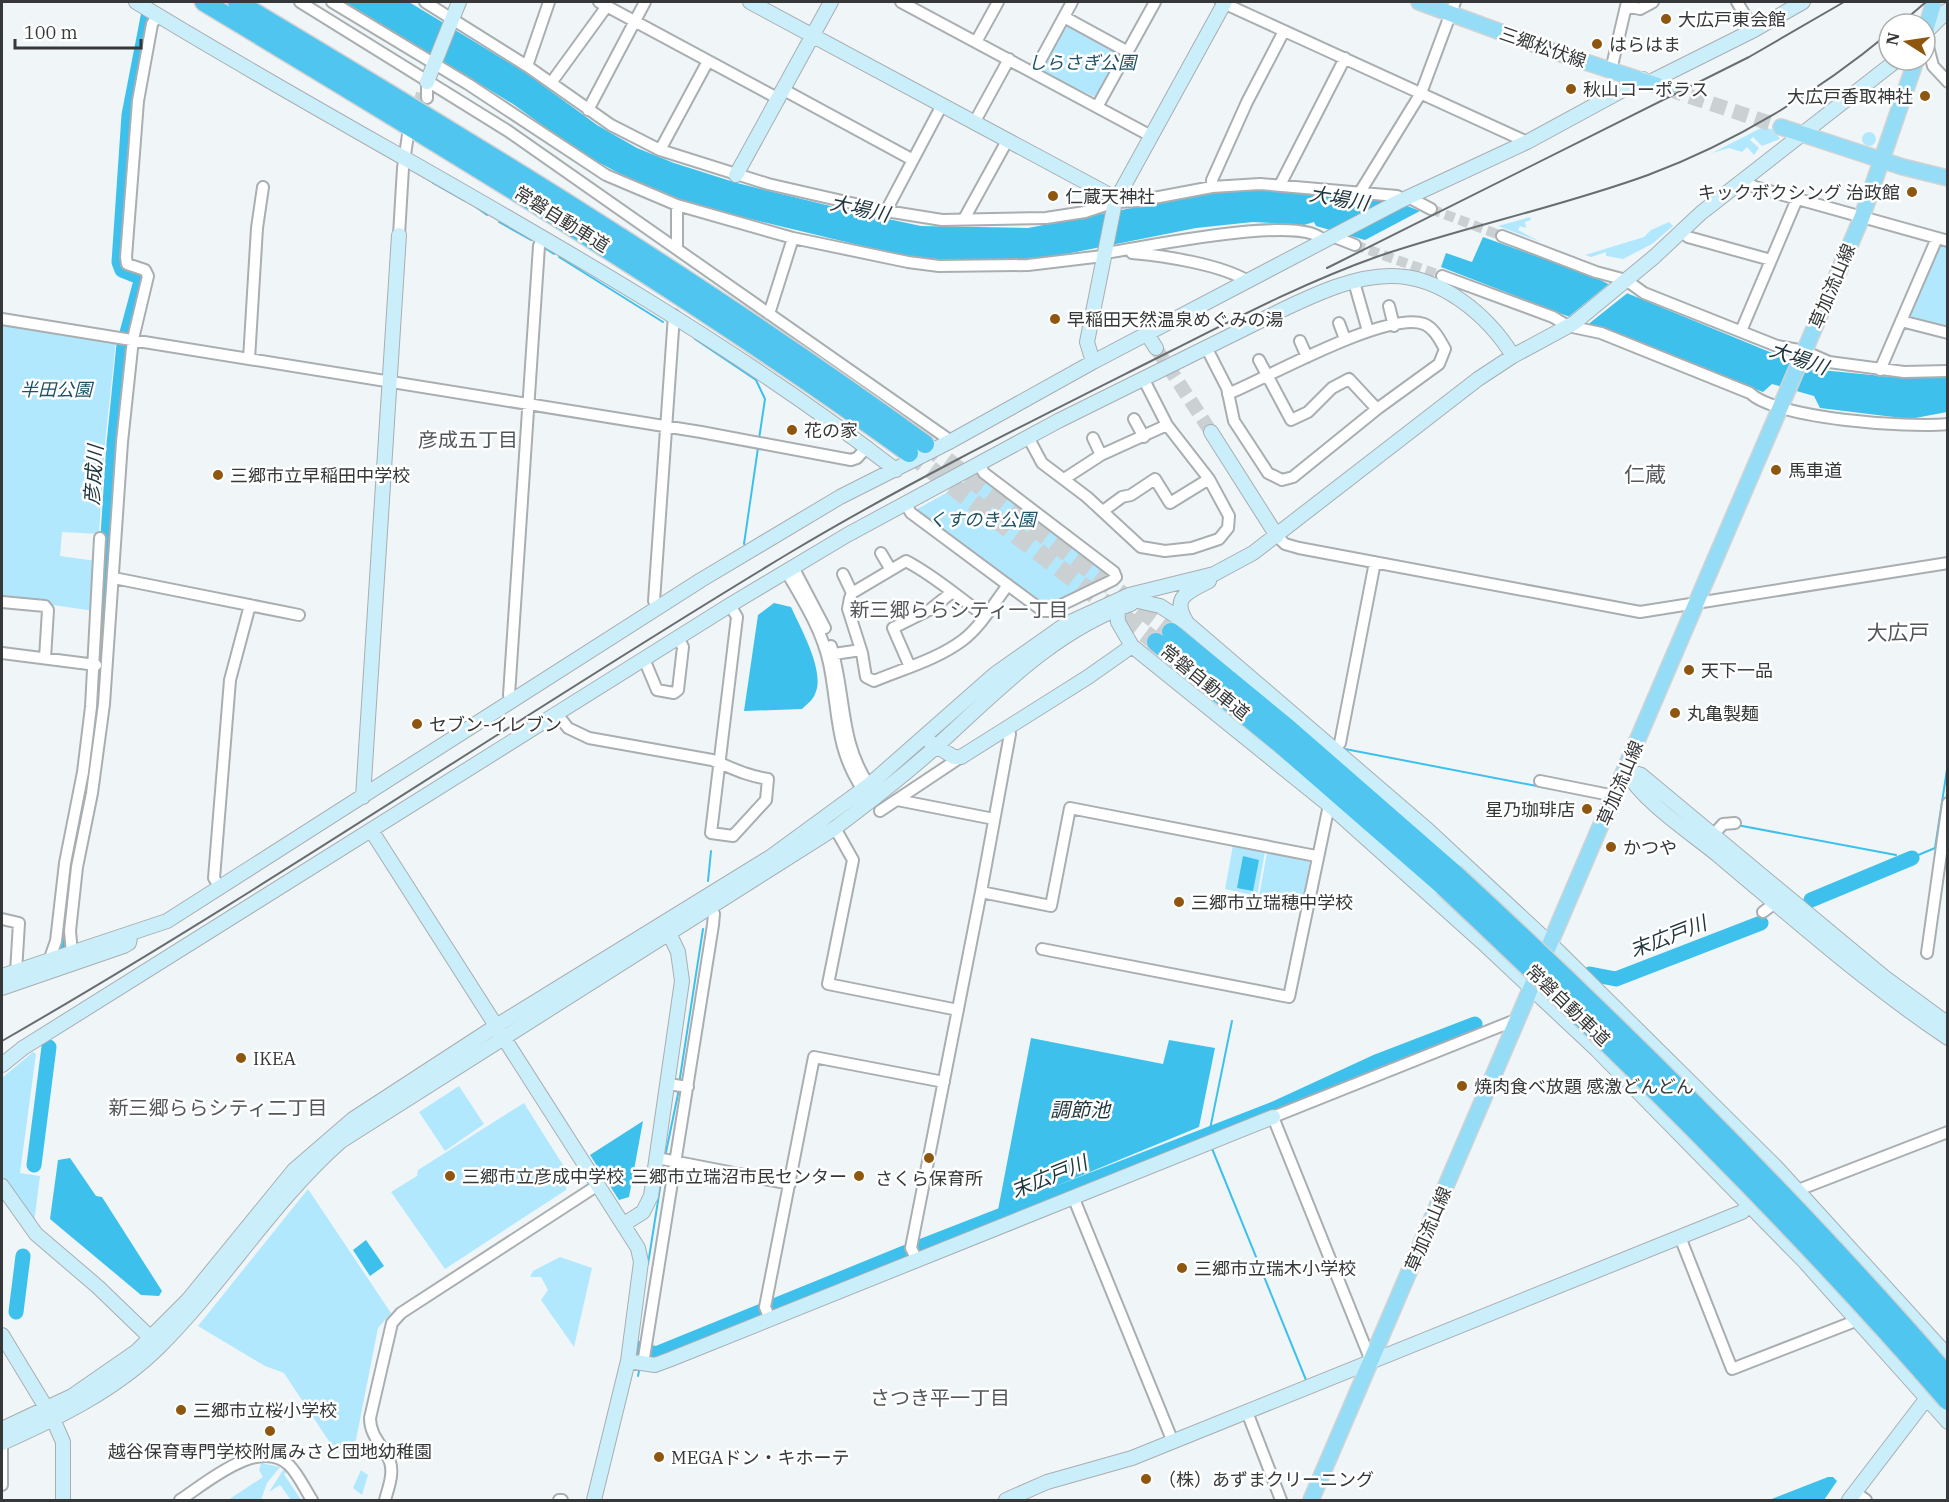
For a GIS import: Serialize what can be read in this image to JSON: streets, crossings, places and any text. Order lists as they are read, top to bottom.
{
  "streets": {
    "highway": ["常磐自動車道"],
    "main road": ["三郷松伏線", "草加流山線"]
  },
  "districts": [
    "彦成五丁目",
    "仁蔵",
    "新三郷ららシティ一丁目",
    "大広戸",
    "新三郷ららシティ二丁目",
    "さつき平一丁目"
  ],
  "water": [
    "大場川",
    "彦成川",
    "末広戸川",
    "調節池"
  ],
  "parks": ["しらさぎ公園", "半田公園", "くすのき公園"],
  "places": [
    "大広戸東会館",
    "はらはま",
    "秋山コーポラス",
    "大広戸香取神社",
    "キックボクシング 治政館",
    "仁蔵天神社",
    "早稲田天然温泉めぐみの湯",
    "花の家",
    "馬車道",
    "三郷市立早稲田中学校",
    "天下一品",
    "丸亀製麺",
    "セブン-イレブン",
    "星乃珈琲店",
    "かつや",
    "三郷市立瑞穂中学校",
    "IKEA",
    "焼肉食べ放題 感激どんどん",
    "さくら保育所",
    "三郷市立彦成中学校",
    "三郷市立瑞沼市民センター",
    "三郷市立瑞木小学校",
    "三郷市立桜小学校",
    "越谷保育専門学校附属みさと団地幼稚園",
    "MEGAドン・キホーテ",
    "（株）あずまクリーニング"
  ],
  "scale_bar": "100 m",
  "north": "left"
}
